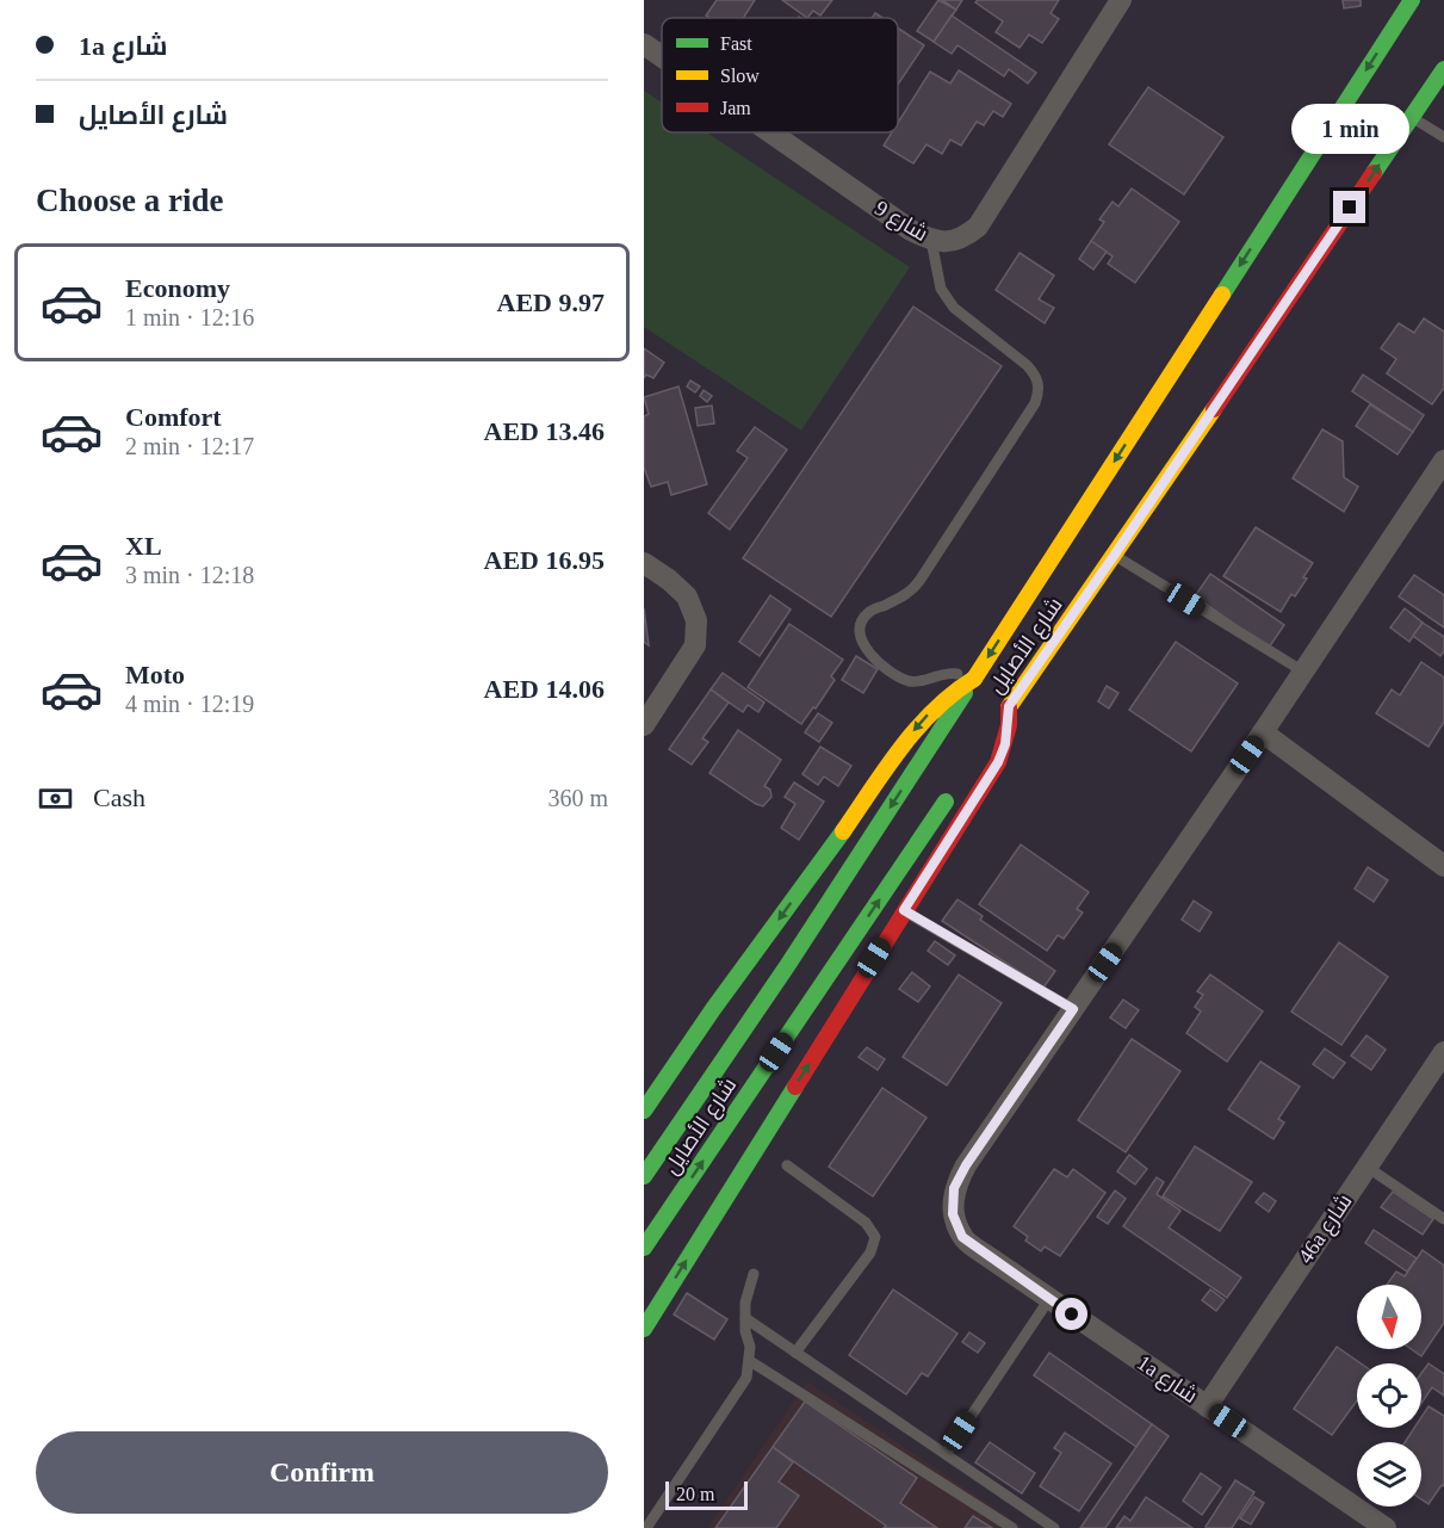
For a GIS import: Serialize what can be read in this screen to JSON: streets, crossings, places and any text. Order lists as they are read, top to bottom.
{
  "streets": {
    "main road": ["شارع الأصايل"],
    "street": ["شارع 9", "46a شارع", "1a شارع"]
  },
  "crossings": [
    ["46a شارع", "1a شارع"]
  ],
  "legend": ["Fast", "Slow", "Jam"],
  "scale_bar": "20 m",
  "north": "bottom",
  "page": {
    "banner": ["1a شارع", "شارع الأصايل"],
    "bubble": "1 min",
    "heading": "Choose a ride",
    "list": [
      {
        "name": "Economy",
        "note": "1 min · 12:16",
        "value": "AED 9.97"
      },
      {
        "name": "Comfort",
        "note": "2 min · 12:17",
        "value": "AED 13.46"
      },
      {
        "name": "XL",
        "note": "3 min · 12:18",
        "value": "AED 16.95"
      },
      {
        "name": "Moto",
        "note": "4 min · 12:19",
        "value": "AED 14.06"
      }
    ],
    "pay": ["Cash", "360 m"],
    "buttons": "Confirm",
    "scale": "20 m"
  }
}
